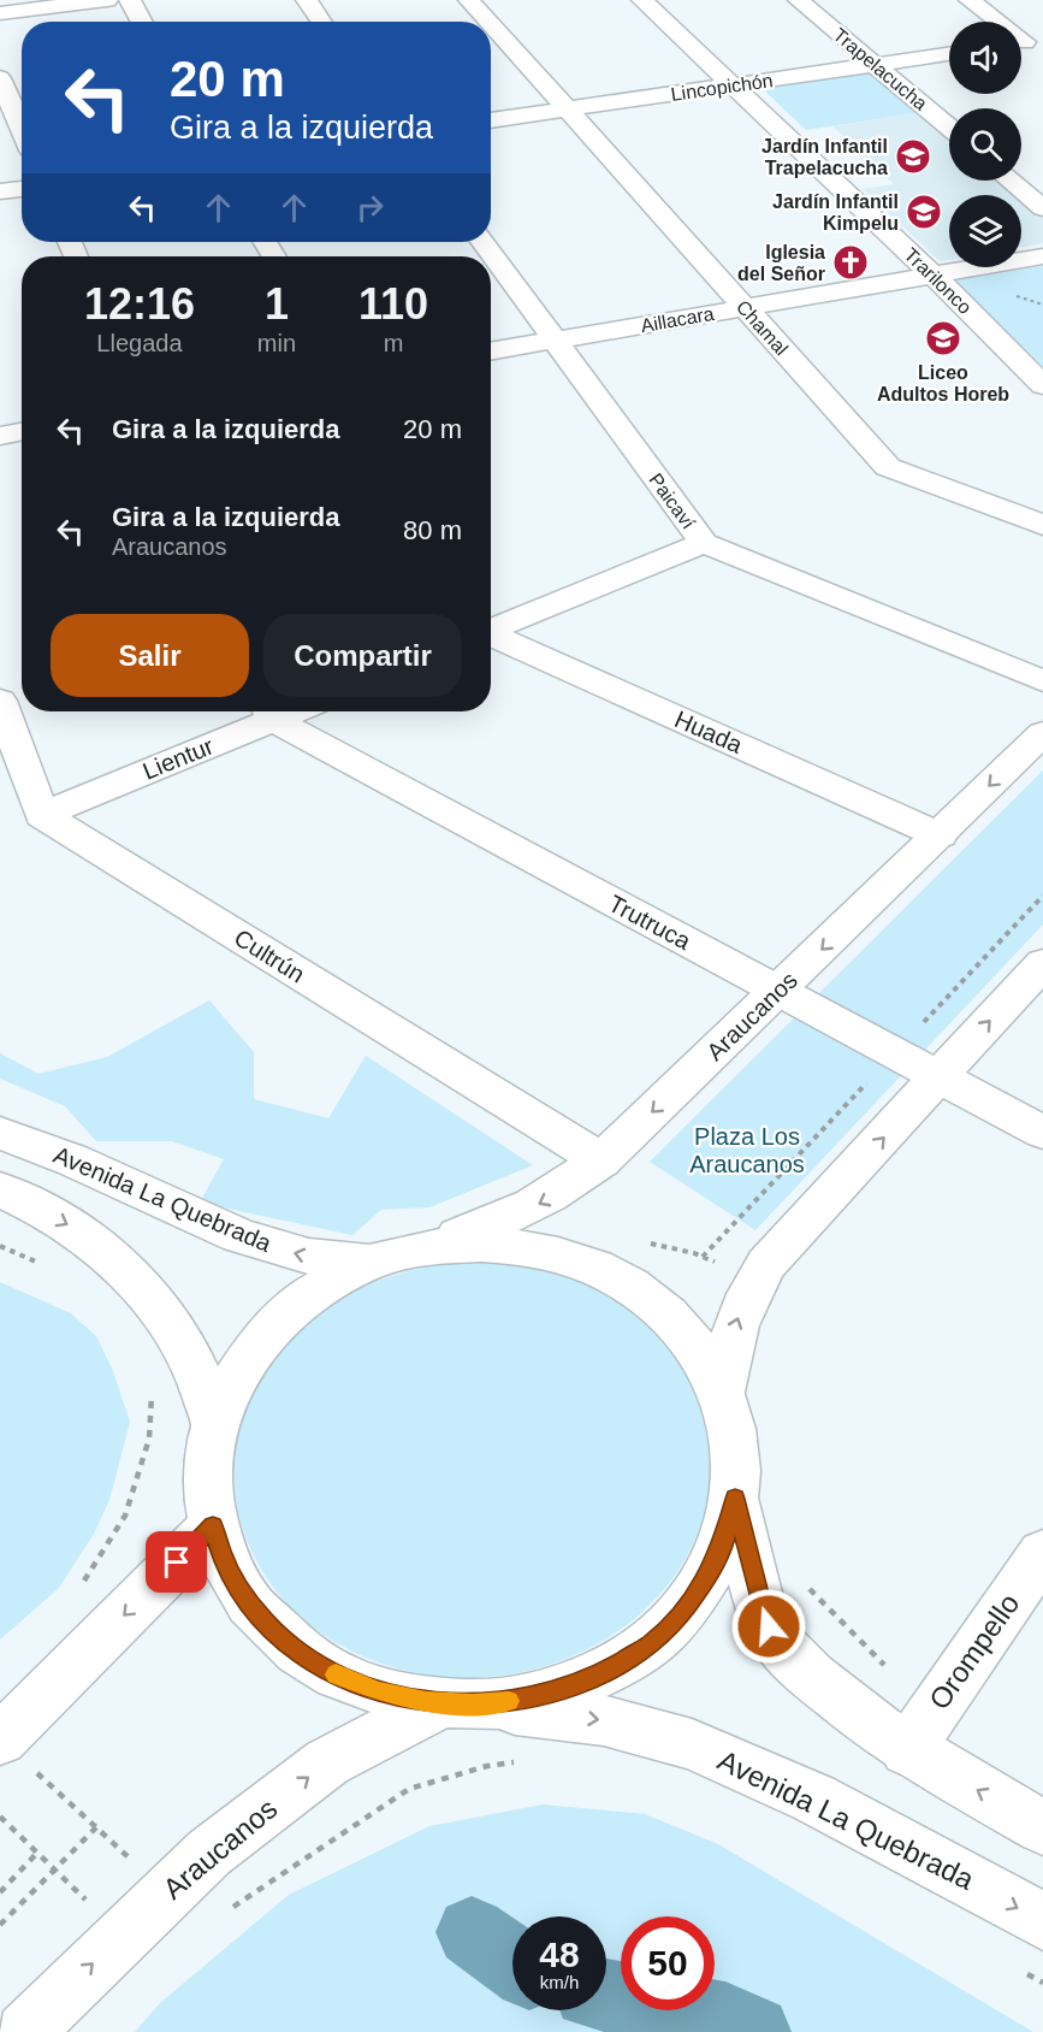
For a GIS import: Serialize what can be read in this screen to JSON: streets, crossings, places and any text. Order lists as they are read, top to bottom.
{
  "streets": {
    "street": [
      "Trapelacucha",
      "Lincopichón",
      "Trarilonco",
      "Aillacara",
      "Chamal",
      "Paicaví",
      "Huada",
      "Lientur",
      "Trutruca",
      "Cultrún",
      "Araucanos",
      "Avenida La Quebrada",
      "Orompello"
    ]
  },
  "crossings": [
    ["Trapelacucha", "Lincopichón"],
    ["Lincopichón", "Trarilonco"],
    ["Lincopichón", "Chamal"],
    ["Trarilonco", "Aillacara"],
    ["Aillacara", "Chamal"],
    ["Aillacara", "Paicaví"],
    ["Huada", "Araucanos"],
    ["Lientur", "Trutruca"],
    ["Lientur", "Cultrún"],
    ["Trutruca", "Araucanos"],
    ["Cultrún", "Araucanos"],
    ["Araucanos", "Avenida La Quebrada"]
  ],
  "parks": ["Plaza Los Araucanos"],
  "places": {
    "school or university": ["Jardín Infantil Trapelacucha", "Jardín Infantil Kimpelu", "Liceo Adultos Horeb"],
    "church": ["Iglesia del Señor"]
  },
  "page": {
    "turn": ["20 m", "Gira a la izquierda"],
    "eta": [
      "12:16",
      "Llegada",
      "1",
      "min",
      "110",
      "m"
    ],
    "list": [
      {
        "name": "Gira a la izquierda",
        "value": "20 m"
      },
      {
        "name": "Gira a la izquierda",
        "note": "Araucanos",
        "value": "80 m"
      }
    ],
    "buttons": ["Salir", "Compartir"],
    "speed": "48 km/h",
    "limit": "50"
  }
}
